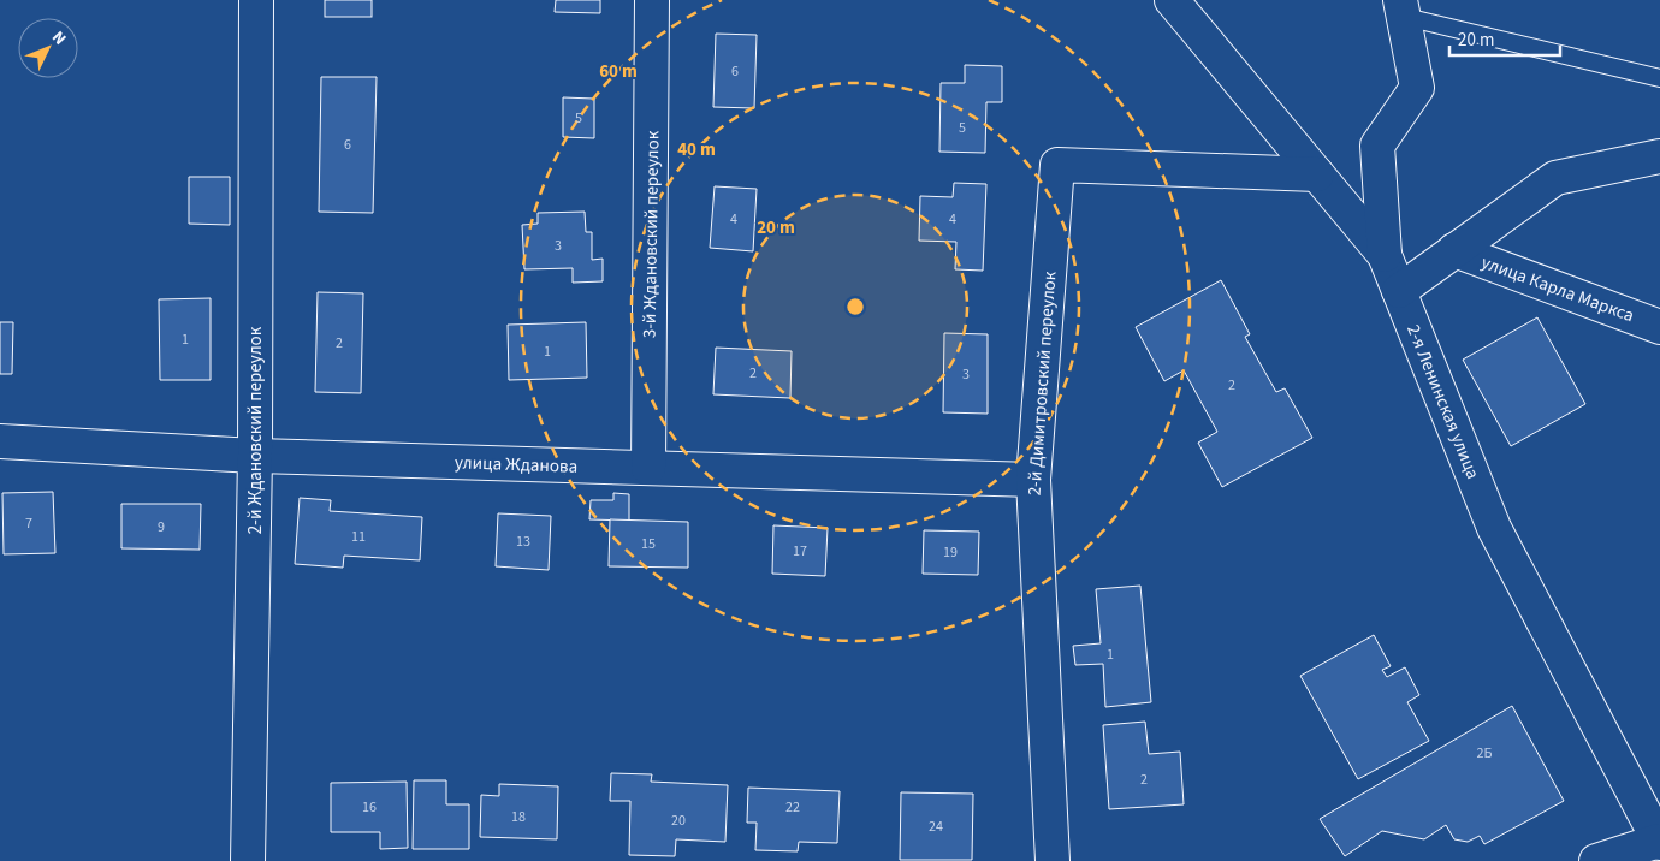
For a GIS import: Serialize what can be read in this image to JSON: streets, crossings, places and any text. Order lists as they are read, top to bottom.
{
  "streets": {
    "street": [
      "3-й Ждановский переулок",
      "улица Карла Маркса",
      "2-й Димитровский переулок",
      "2-я Ленинская улица",
      "2-й Ждановский переулок",
      "улица Жданова"
    ]
  },
  "crossings": [
    ["3-й Ждановский переулок", "улица Жданова"],
    ["2-й Димитровский переулок", "2-я Ленинская улица"],
    ["2-й Димитровский переулок", "улица Жданова"],
    ["2-й Ждановский переулок", "улица Жданова"]
  ],
  "house_numbers": [
    "6",
    "5",
    "5",
    "6",
    "4",
    "4",
    "3",
    "1",
    "2",
    "1",
    "2",
    "3",
    "2",
    "7",
    "9",
    "11",
    "13",
    "15",
    "17",
    "19",
    "1",
    "2Б",
    "2",
    "16",
    "22",
    "18",
    "20",
    "24"
  ],
  "scale_bar": "20 m",
  "north": "top right",
  "rings": ["60 m", "40 m", "20 m"]
}
